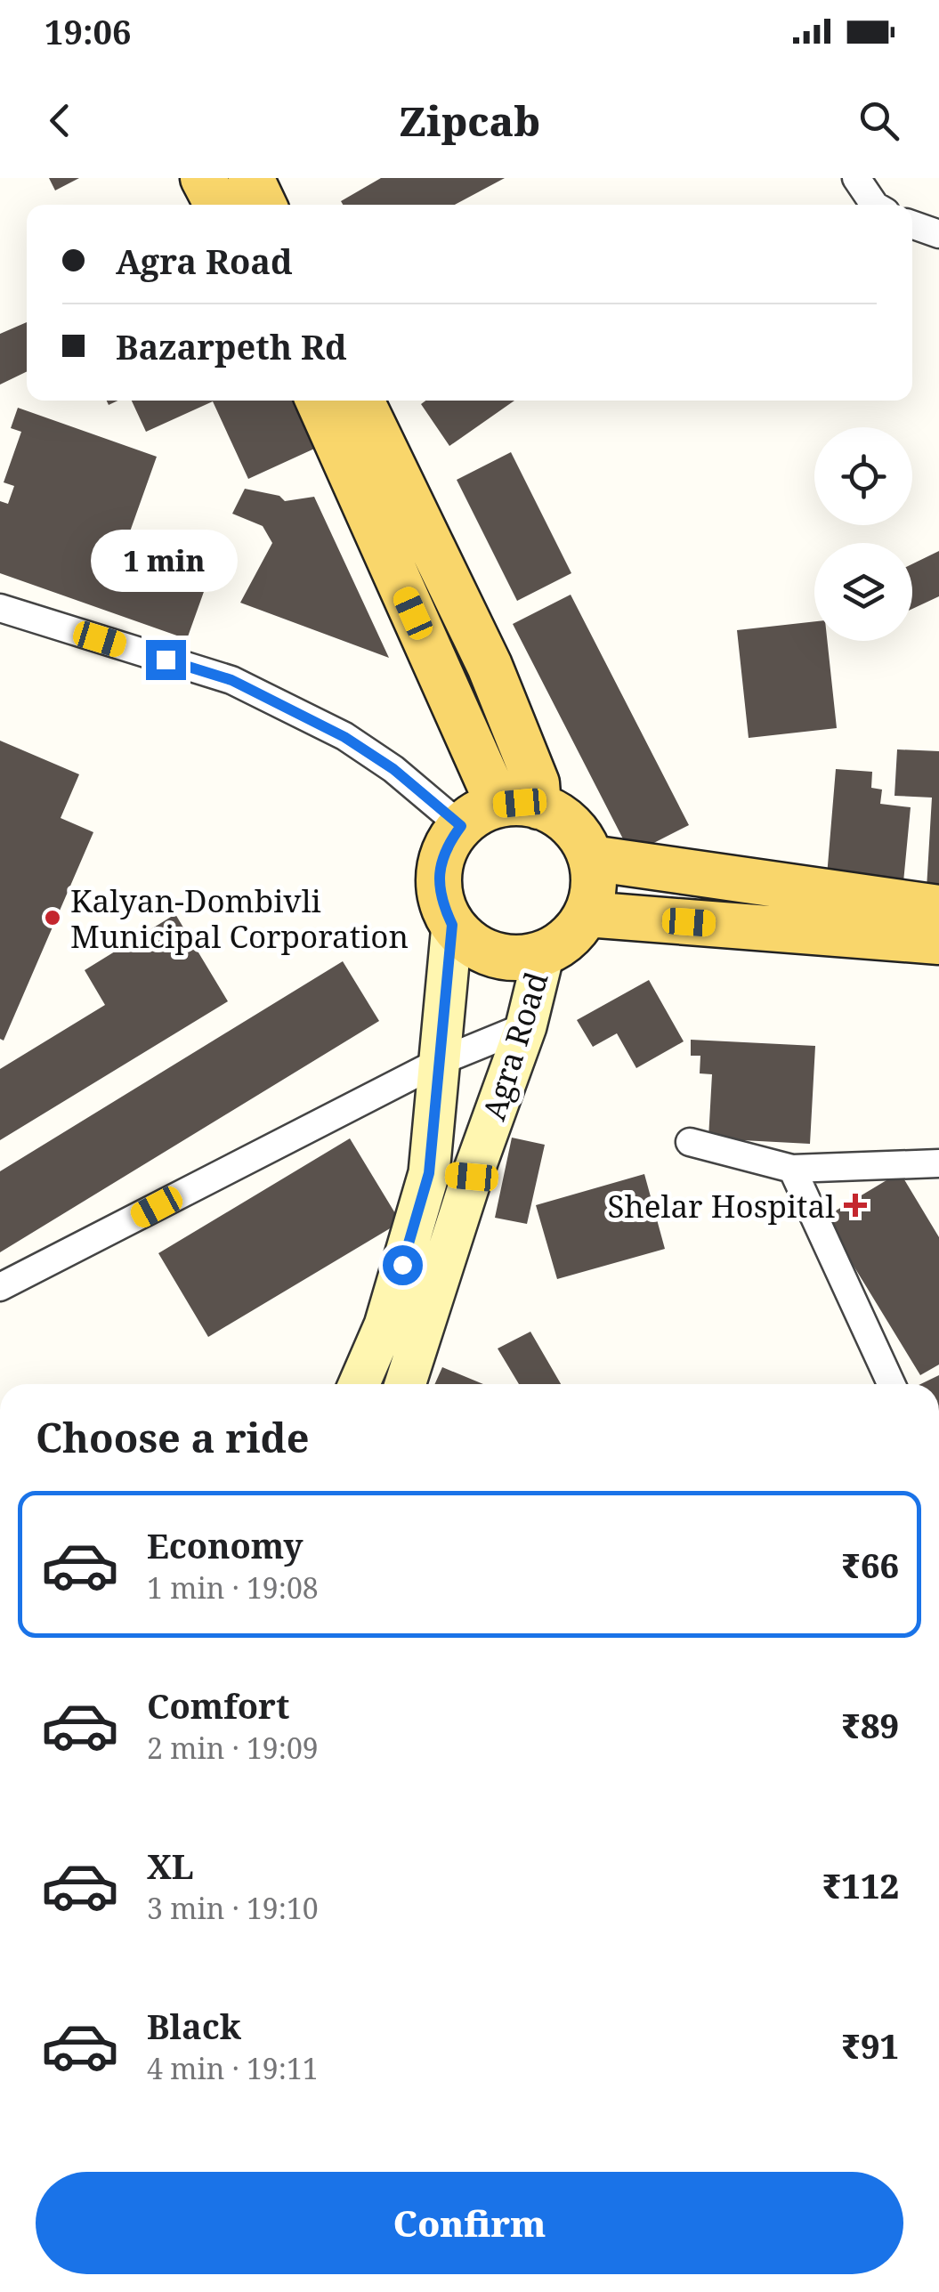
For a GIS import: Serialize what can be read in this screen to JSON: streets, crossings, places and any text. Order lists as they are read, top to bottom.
{
  "streets": {
    "main road": ["Agra Road"]
  },
  "places": {
    "other": ["Kalyan-Dombivli Municipal Corporation"],
    "health": ["Shelar Hospital"]
  },
  "page": {
    "status": "19:06",
    "header": "Zipcab",
    "banner": ["Agra Road", "Bazarpeth Rd"],
    "bubble": "1 min",
    "heading": "Choose a ride",
    "list": [
      {
        "name": "Economy",
        "note": "1 min · 19:08",
        "value": "₹66"
      },
      {
        "name": "Comfort",
        "note": "2 min · 19:09",
        "value": "₹89"
      },
      {
        "name": "XL",
        "note": "3 min · 19:10",
        "value": "₹112"
      },
      {
        "name": "Black",
        "note": "4 min · 19:11",
        "value": "₹91"
      }
    ],
    "buttons": "Confirm"
  }
}
